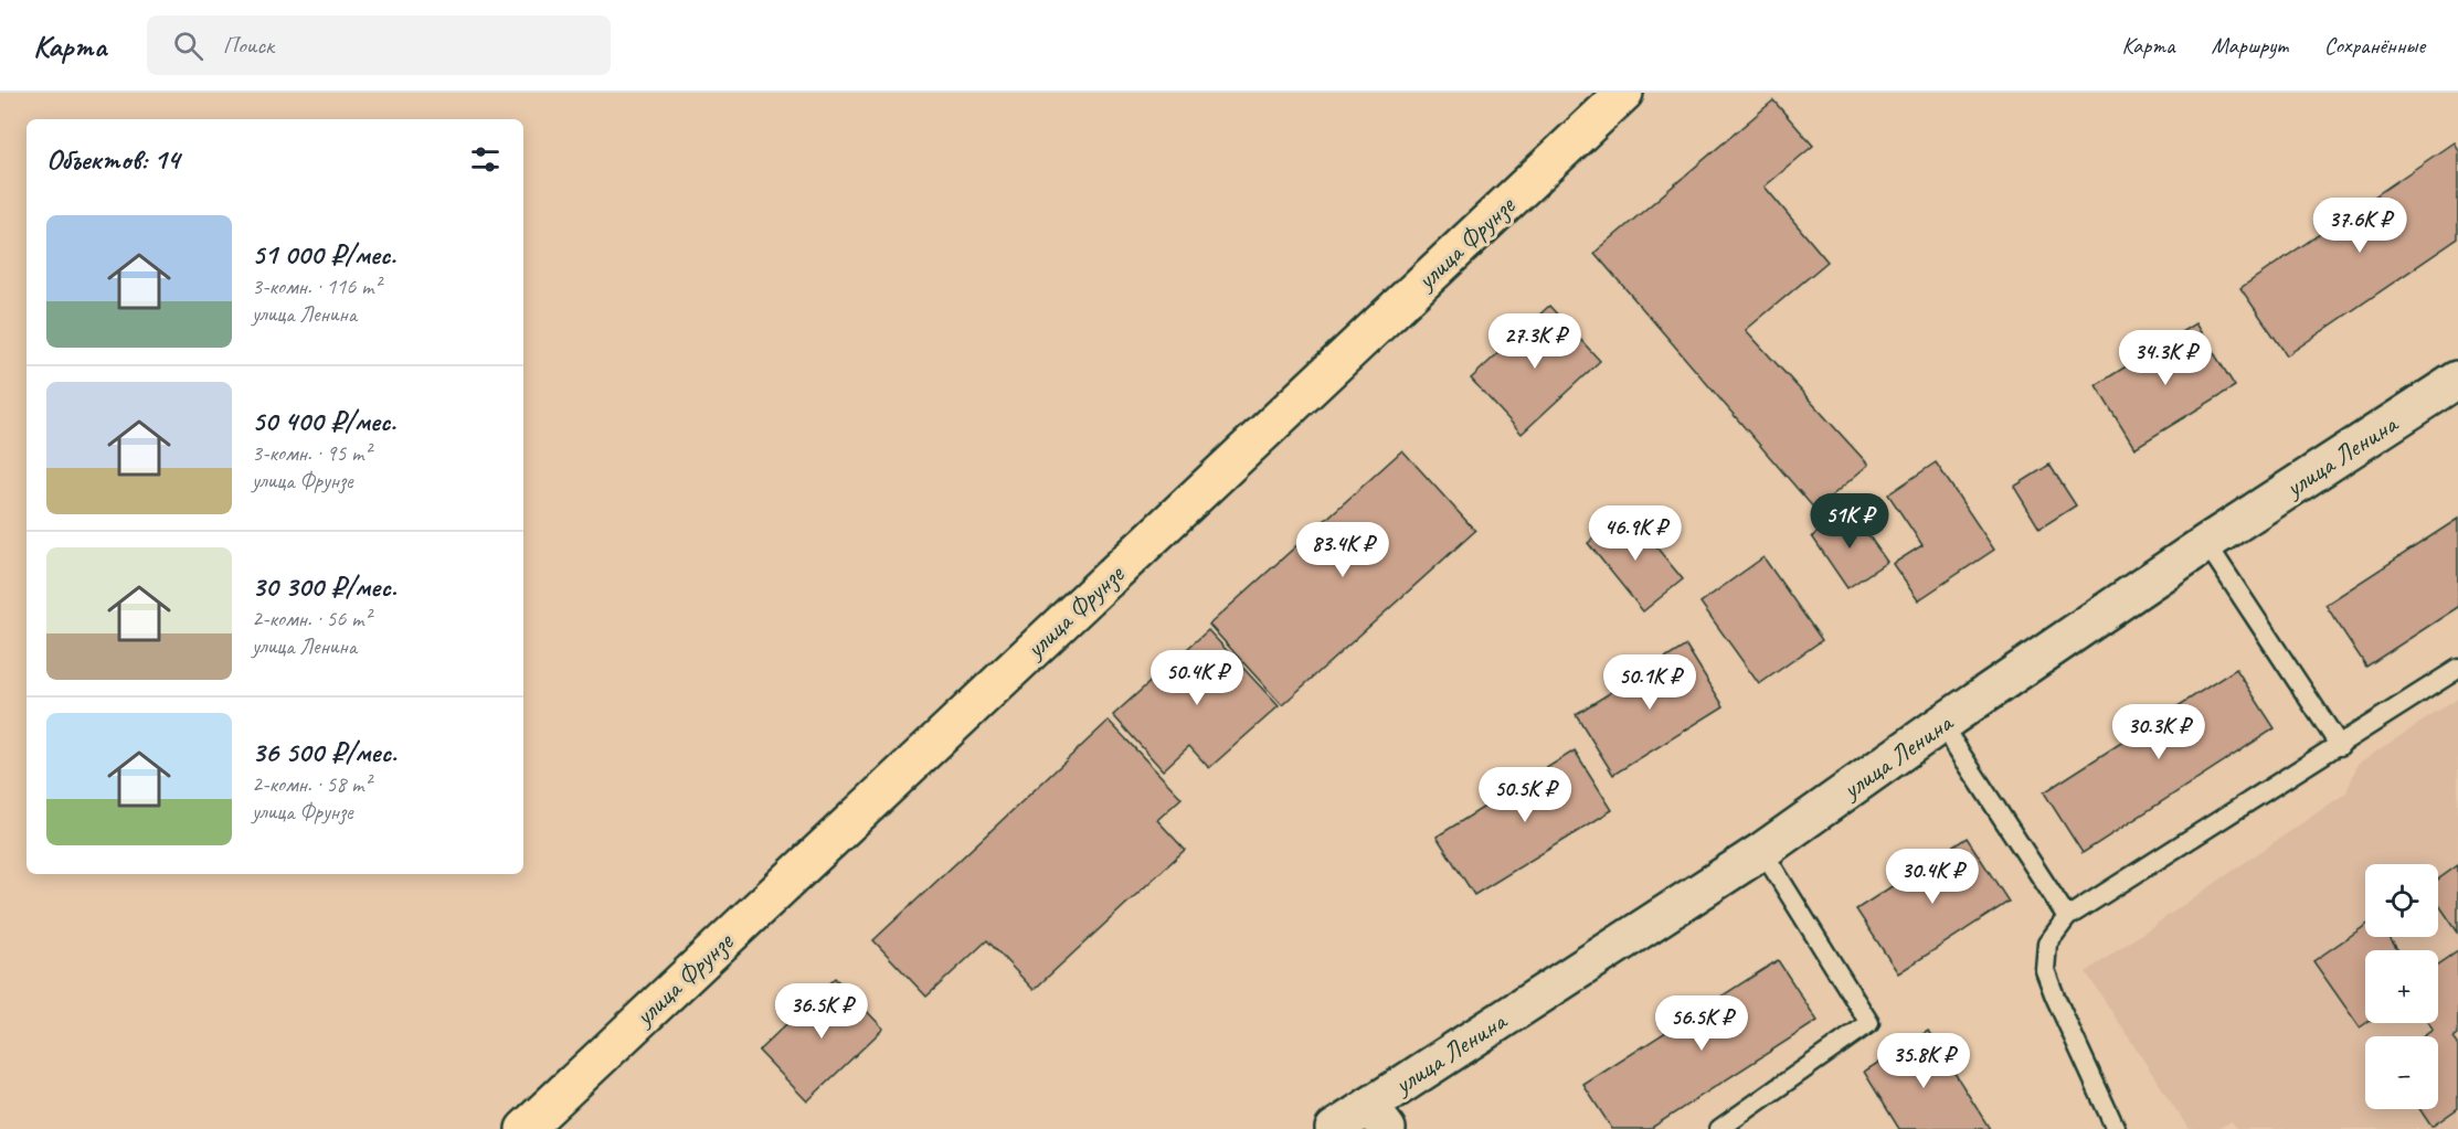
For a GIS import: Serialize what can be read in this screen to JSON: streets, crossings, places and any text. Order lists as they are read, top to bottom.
{
  "streets": {
    "main road": ["улица Фрунзе"],
    "street": ["улица Ленина"]
  },
  "page": {
    "header": "Карта",
    "search": "Поиск",
    "nav": ["Карта", "Маршрут", "Сохранённые"],
    "heading": "Объектов: 14",
    "price": [
      "37.6K ₽",
      "27.3K ₽",
      "34.3K ₽",
      "51K ₽",
      "46.9K ₽",
      "83.4K ₽",
      "50.4K ₽",
      "50.1K ₽",
      "30.3K ₽",
      "50.5K ₽",
      "30.4K ₽",
      "36.5K ₽",
      "56.5K ₽",
      "35.8K ₽"
    ],
    "list": [
      {
        "name": "51 000 ₽/мес.",
        "note": "3-комн. · 116 m² · улица Ленина"
      },
      {
        "name": "50 400 ₽/мес.",
        "note": "3-комн. · 95 m² · улица Фрунзе"
      },
      {
        "name": "30 300 ₽/мес.",
        "note": "2-комн. · 56 m² · улица Ленина"
      },
      {
        "name": "36 500 ₽/мес.",
        "note": "2-комн. · 58 m² · улица Фрунзе"
      }
    ],
    "map_buttons": ["+", "−"]
  }
}
